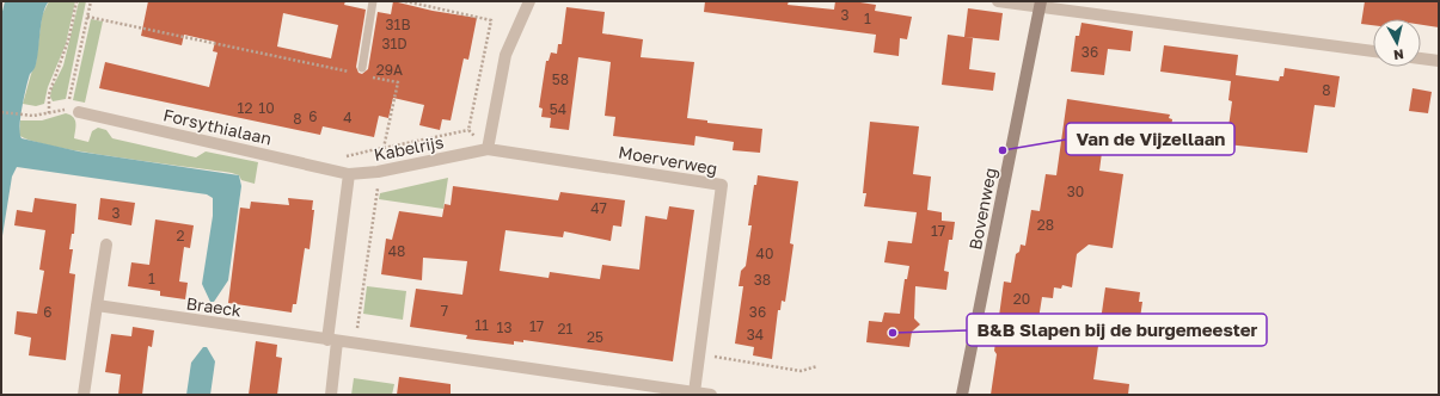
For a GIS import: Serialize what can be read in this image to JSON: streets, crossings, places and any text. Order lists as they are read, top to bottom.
{
  "streets": {
    "street": [
      "Forsythialaan",
      "Kabelrijs",
      "Moerverweg",
      "Bovenweg",
      "Braeck"
    ]
  },
  "crossings": [
    ["Forsythialaan", "Kabelrijs"],
    ["Kabelrijs", "Moerverweg"]
  ],
  "places": ["Van de Vijzellaan", "B&B Slapen bij de burgemeester"],
  "house_numbers": [
    "3",
    "1",
    "31B",
    "31D",
    "36",
    "29A",
    "58",
    "8",
    "12",
    "10",
    "54",
    "6",
    "4",
    "8",
    "30",
    "47",
    "3",
    "28",
    "17",
    "2",
    "48",
    "40",
    "1",
    "38",
    "20",
    "7",
    "6",
    "36",
    "11",
    "17",
    "13",
    "21",
    "34",
    "25"
  ],
  "north": "bottom"
}
